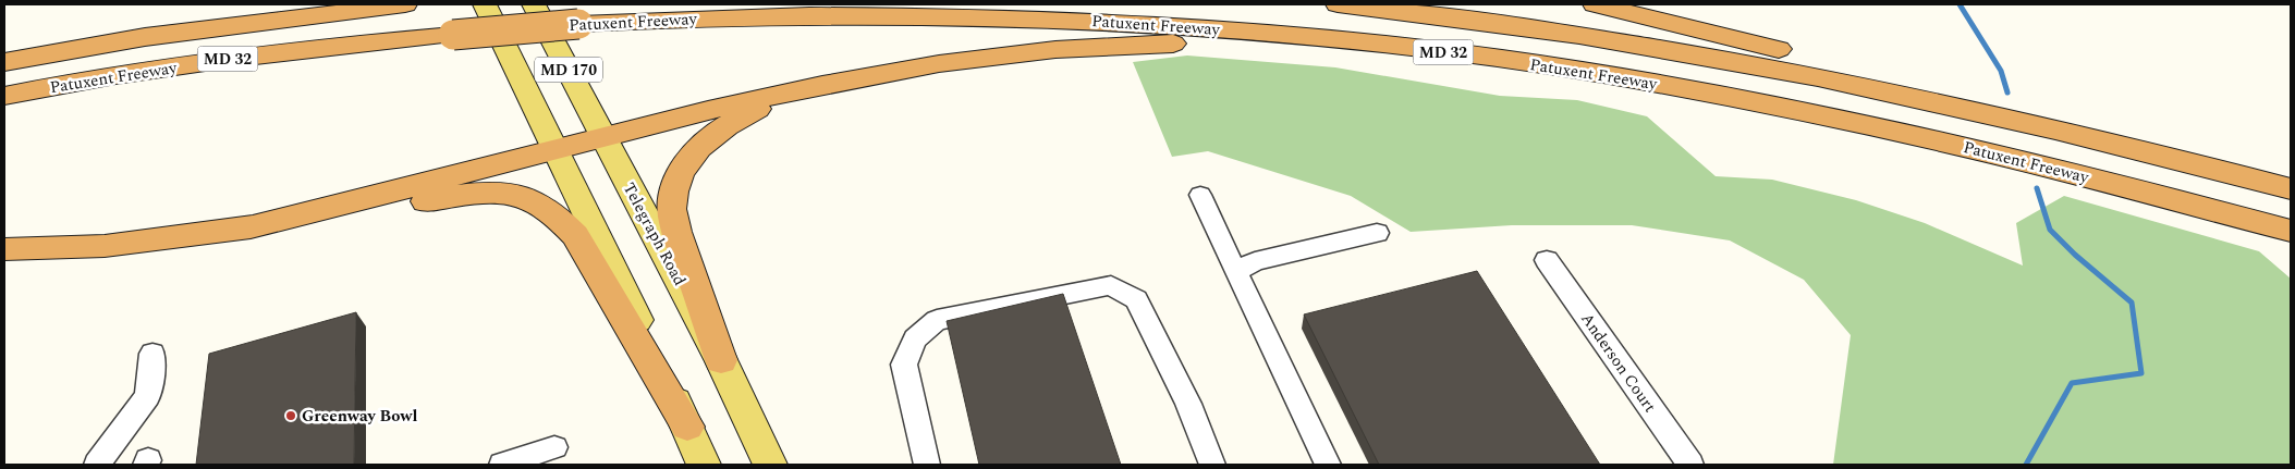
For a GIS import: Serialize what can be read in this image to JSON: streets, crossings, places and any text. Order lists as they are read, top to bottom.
{
  "streets": {
    "highway": ["Patuxent Freeway", "MD 32"],
    "main road": ["MD 170", "Telegraph Road"],
    "street": ["Anderson Court"]
  },
  "places": ["Greenway Bowl"]
}
